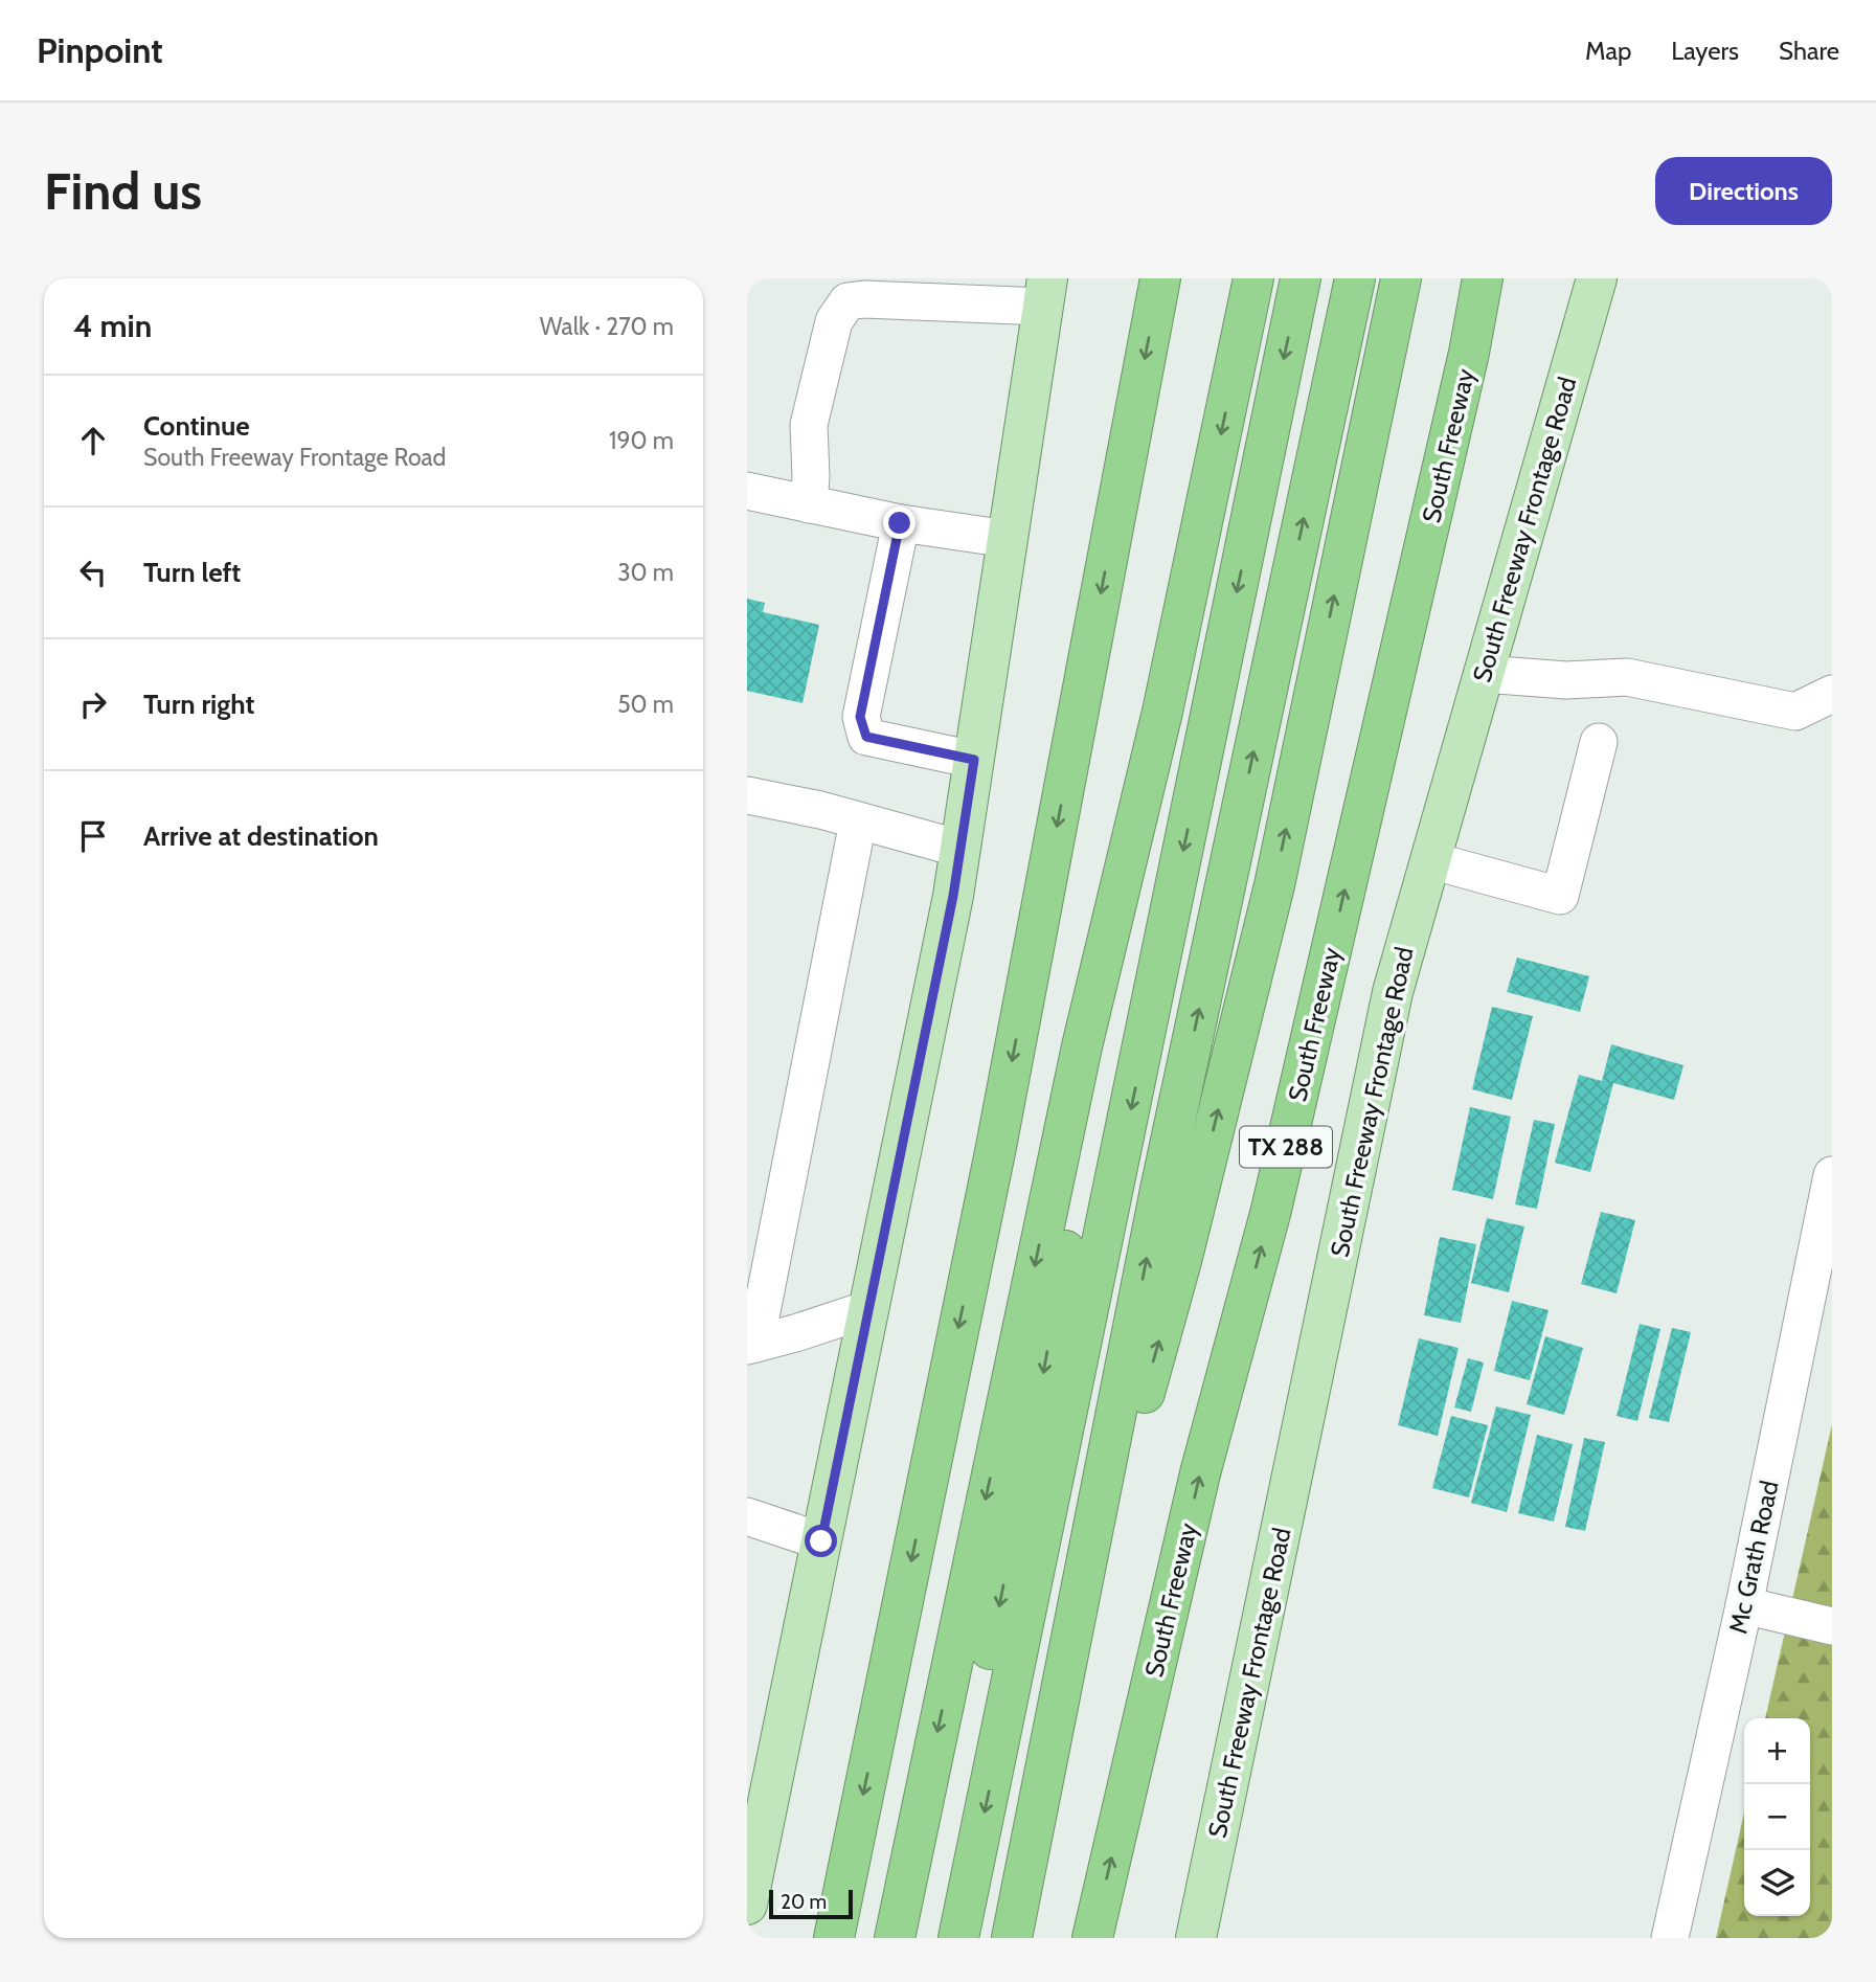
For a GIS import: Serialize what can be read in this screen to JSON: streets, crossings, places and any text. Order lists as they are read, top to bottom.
{
  "streets": {
    "highway": ["South Freeway", "TX 288"],
    "main road": ["South Freeway Frontage Road"],
    "street": ["Mc Grath Road"]
  },
  "scale_bar": "20 m",
  "page": {
    "header": "Pinpoint",
    "nav": ["Map", "Layers", "Share"],
    "buttons": "Directions",
    "title": "Find us",
    "heading": ["4 min", "Walk · 270 m"],
    "list": [
      ["Continue", "South Freeway Frontage Road", "190 m"],
      ["Turn left", "30 m"],
      ["Turn right", "50 m"],
      "Arrive at destination"
    ],
    "map_buttons": ["+", "−"],
    "scale": "20 m"
  }
}
